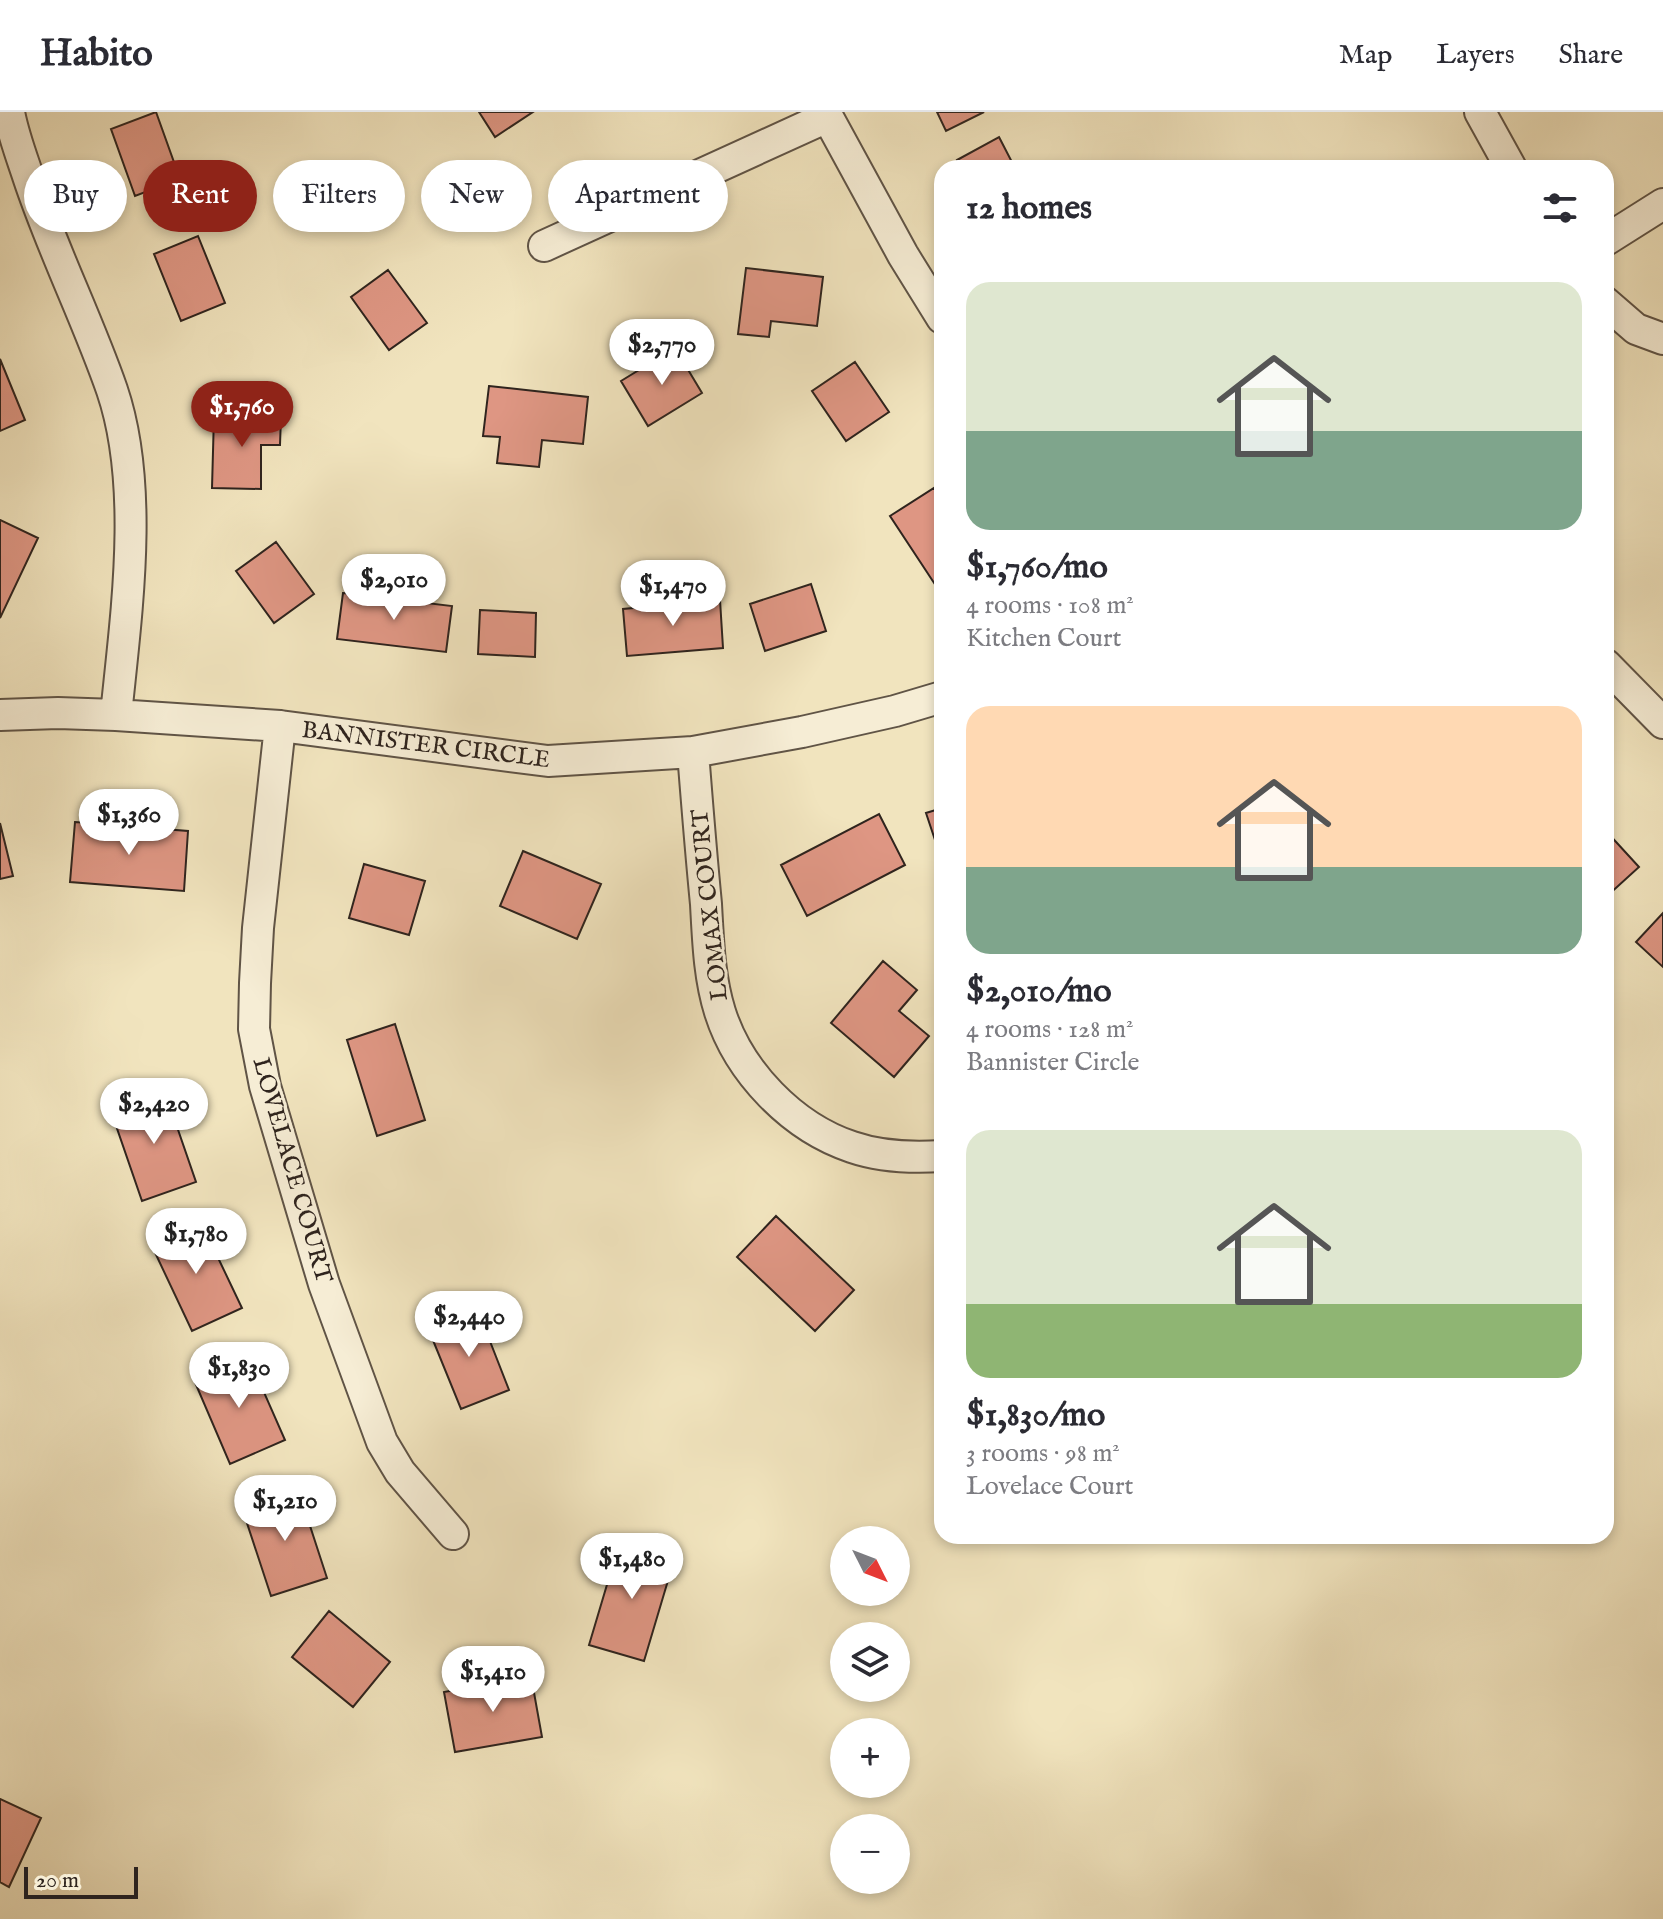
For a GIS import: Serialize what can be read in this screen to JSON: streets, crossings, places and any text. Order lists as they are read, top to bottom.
{
  "streets": {
    "street": ["BANNISTER CIRCLE", "LOMAX COURT", "LOVELACE COURT"]
  },
  "crossings": [
    ["BANNISTER CIRCLE", "LOMAX COURT"],
    ["BANNISTER CIRCLE", "LOVELACE COURT"]
  ],
  "scale_bar": "20 m",
  "north": "bottom right",
  "page": {
    "header": "Habito",
    "nav": ["Map", "Layers", "Share"],
    "chip": [
      "Buy",
      "Rent",
      "Filters",
      "New",
      "Apartment"
    ],
    "heading": "12 homes",
    "list": [
      {
        "name": "$1,760/mo",
        "note": "4 rooms · 108 m² · Kitchen Court"
      },
      {
        "name": "$2,010/mo",
        "note": "4 rooms · 128 m² · Bannister Circle"
      },
      {
        "name": "$1,830/mo",
        "note": "3 rooms · 98 m² · Lovelace Court"
      }
    ],
    "price": [
      "$2,770",
      "$1,760",
      "$2,010",
      "$1,470",
      "$1,360",
      "$2,420",
      "$1,780",
      "$2,440",
      "$1,830",
      "$1,210",
      "$1,480",
      "$1,410"
    ],
    "map_buttons": ["+", "−"],
    "scale": "20 m"
  }
}
